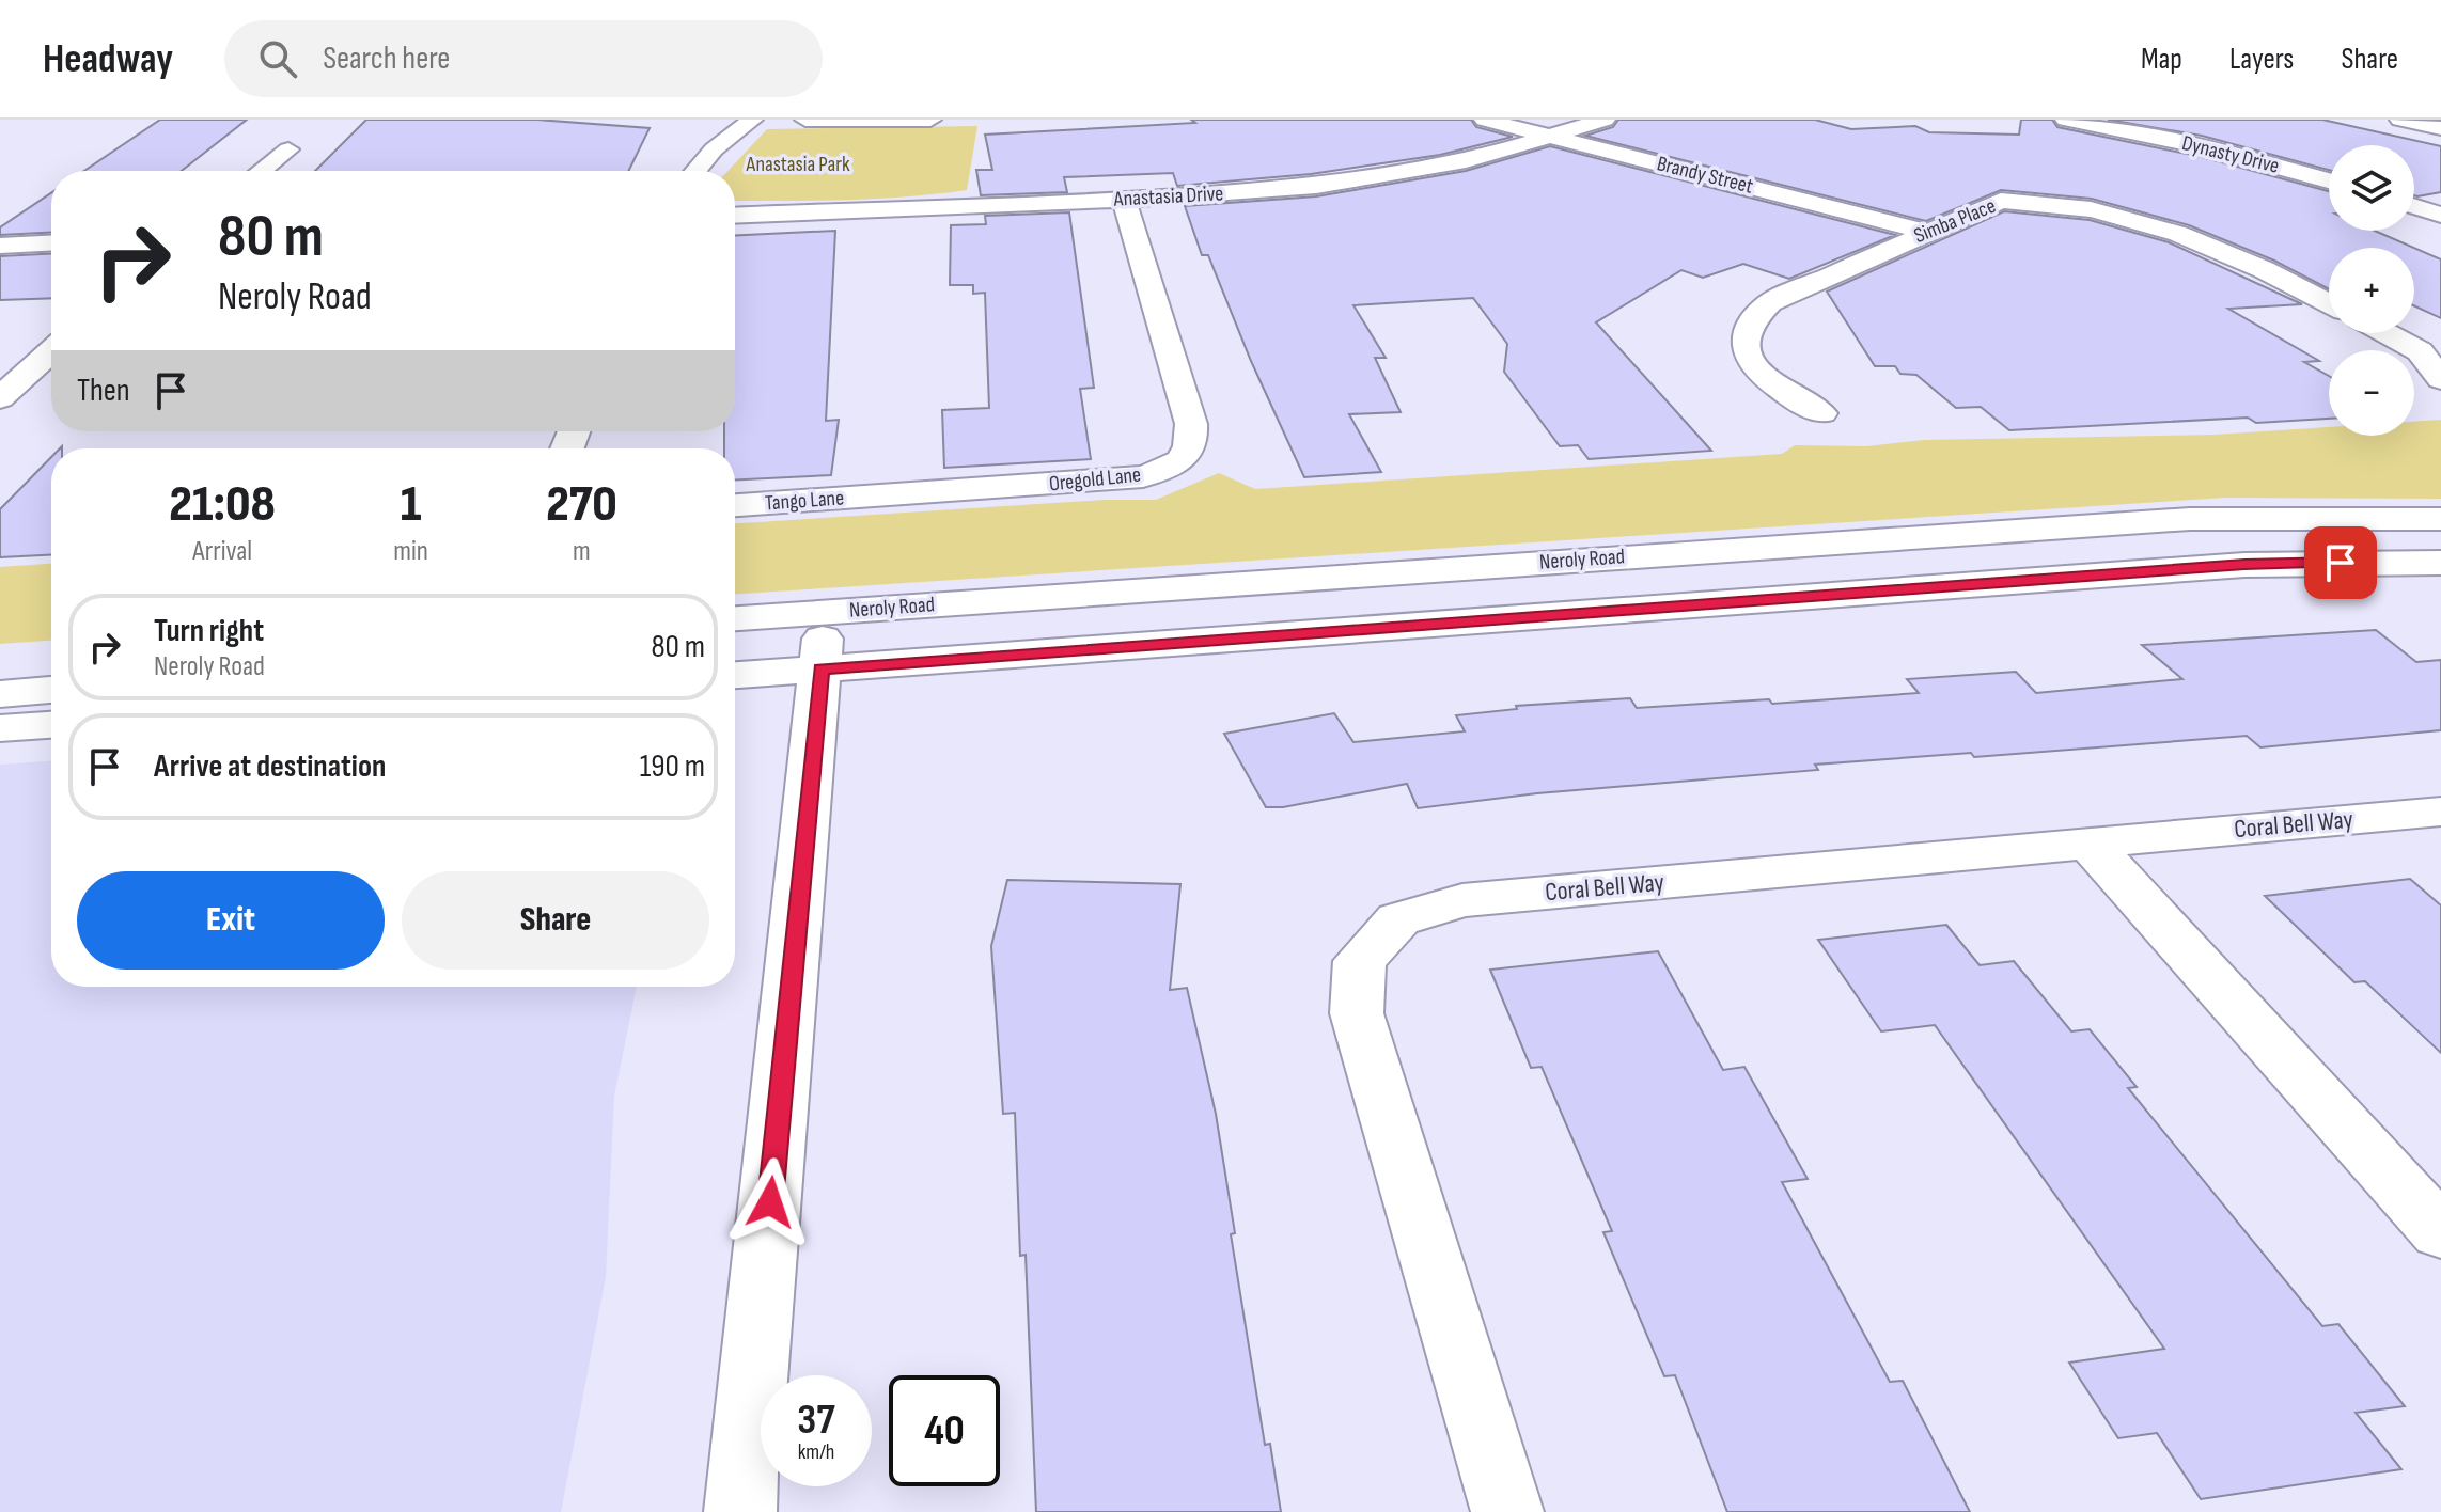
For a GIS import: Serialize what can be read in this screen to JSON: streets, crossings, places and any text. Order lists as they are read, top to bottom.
{
  "streets": {
    "street": [
      "Dynasty Drive",
      "Brandy Street",
      "Anastasia Drive",
      "Simba Place",
      "Oregold Lane",
      "Tango Lane",
      "Neroly Road",
      "Coral Bell Way"
    ]
  },
  "crossings": [
    ["Brandy Street", "Anastasia Drive"],
    ["Brandy Street", "Simba Place"],
    ["Anastasia Drive", "Oregold Lane"],
    ["Oregold Lane", "Tango Lane"]
  ],
  "parks": ["Anastasia Park"],
  "page": {
    "header": "Headway",
    "search": "Search here",
    "nav": ["Map", "Layers", "Share"],
    "map_buttons": ["+", "−"],
    "turn": ["80 m", "Neroly Road"],
    "then": "Then",
    "eta": [
      "21:08",
      "Arrival",
      "1",
      "min",
      "270",
      "m"
    ],
    "list": [
      {
        "name": "Turn right",
        "note": "Neroly Road",
        "value": "80 m"
      },
      {
        "name": "Arrive at destination",
        "value": "190 m"
      }
    ],
    "buttons": ["Exit", "Share"],
    "speed": "37 km/h",
    "limit": "40"
  }
}
